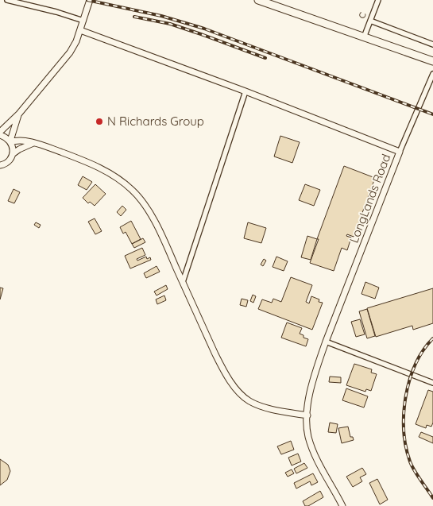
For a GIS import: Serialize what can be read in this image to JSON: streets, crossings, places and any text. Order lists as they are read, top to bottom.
{
  "streets": {
    "street": ["c", "LongLands Road"]
  },
  "places": ["N Richards Group"]
}
